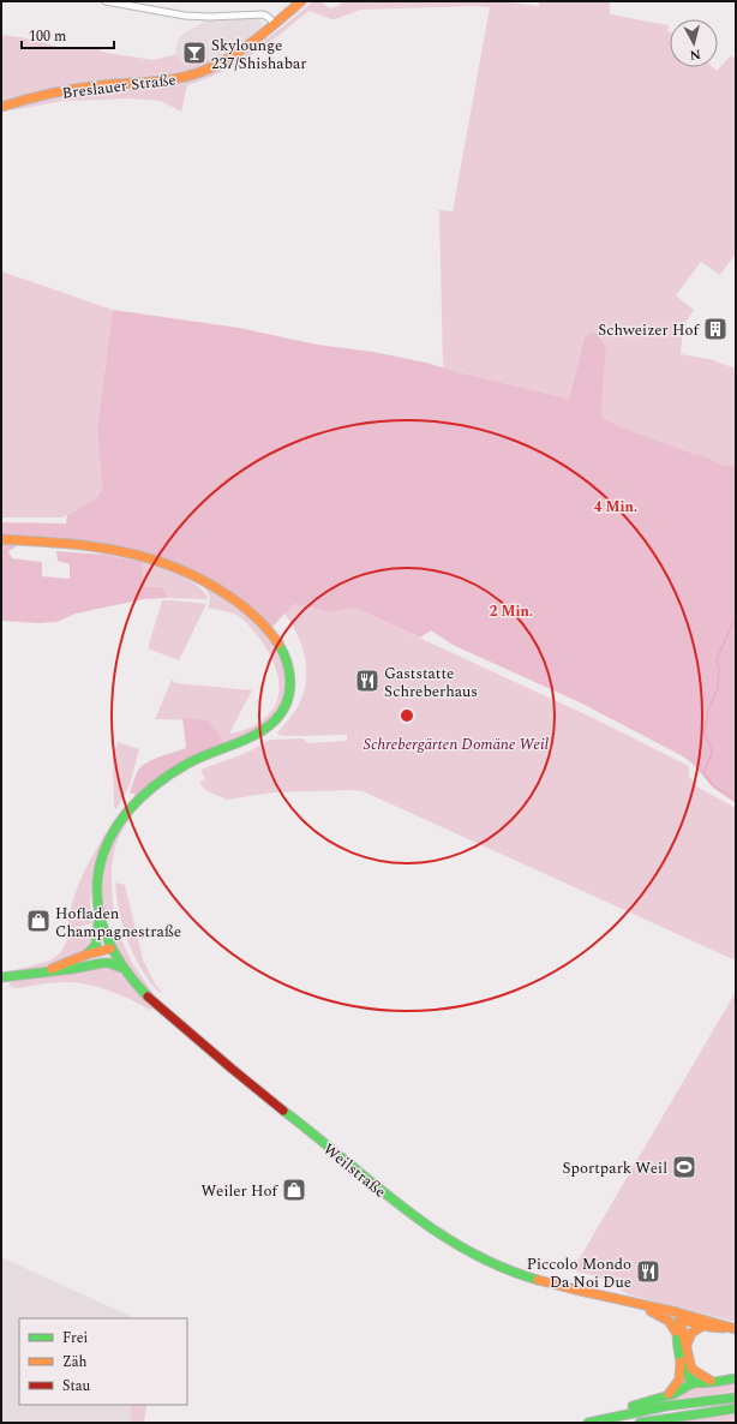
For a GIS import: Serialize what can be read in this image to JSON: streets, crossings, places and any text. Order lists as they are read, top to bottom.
{
  "streets": {
    "main road": ["Breslauer Straße", "Weilstraße"]
  },
  "parks": ["Schrebergärten Domäne Weil"],
  "places": {
    "bar": ["Skylounge 237/Shishabar"],
    "building": ["Schweizer Hof"],
    "restaurant": ["Gaststatte Schreberhaus", "Piccolo Mondo Da Noi Due"],
    "shop": ["Hofladen Champagnestraße", "Weiler Hof"],
    "sports": ["Sportpark Weil"]
  },
  "legend": ["Frei", "Zäh", "Stau"],
  "scale_bar": "100 m",
  "north": "bottom",
  "rings": ["4 Min.", "2 Min."]
}
